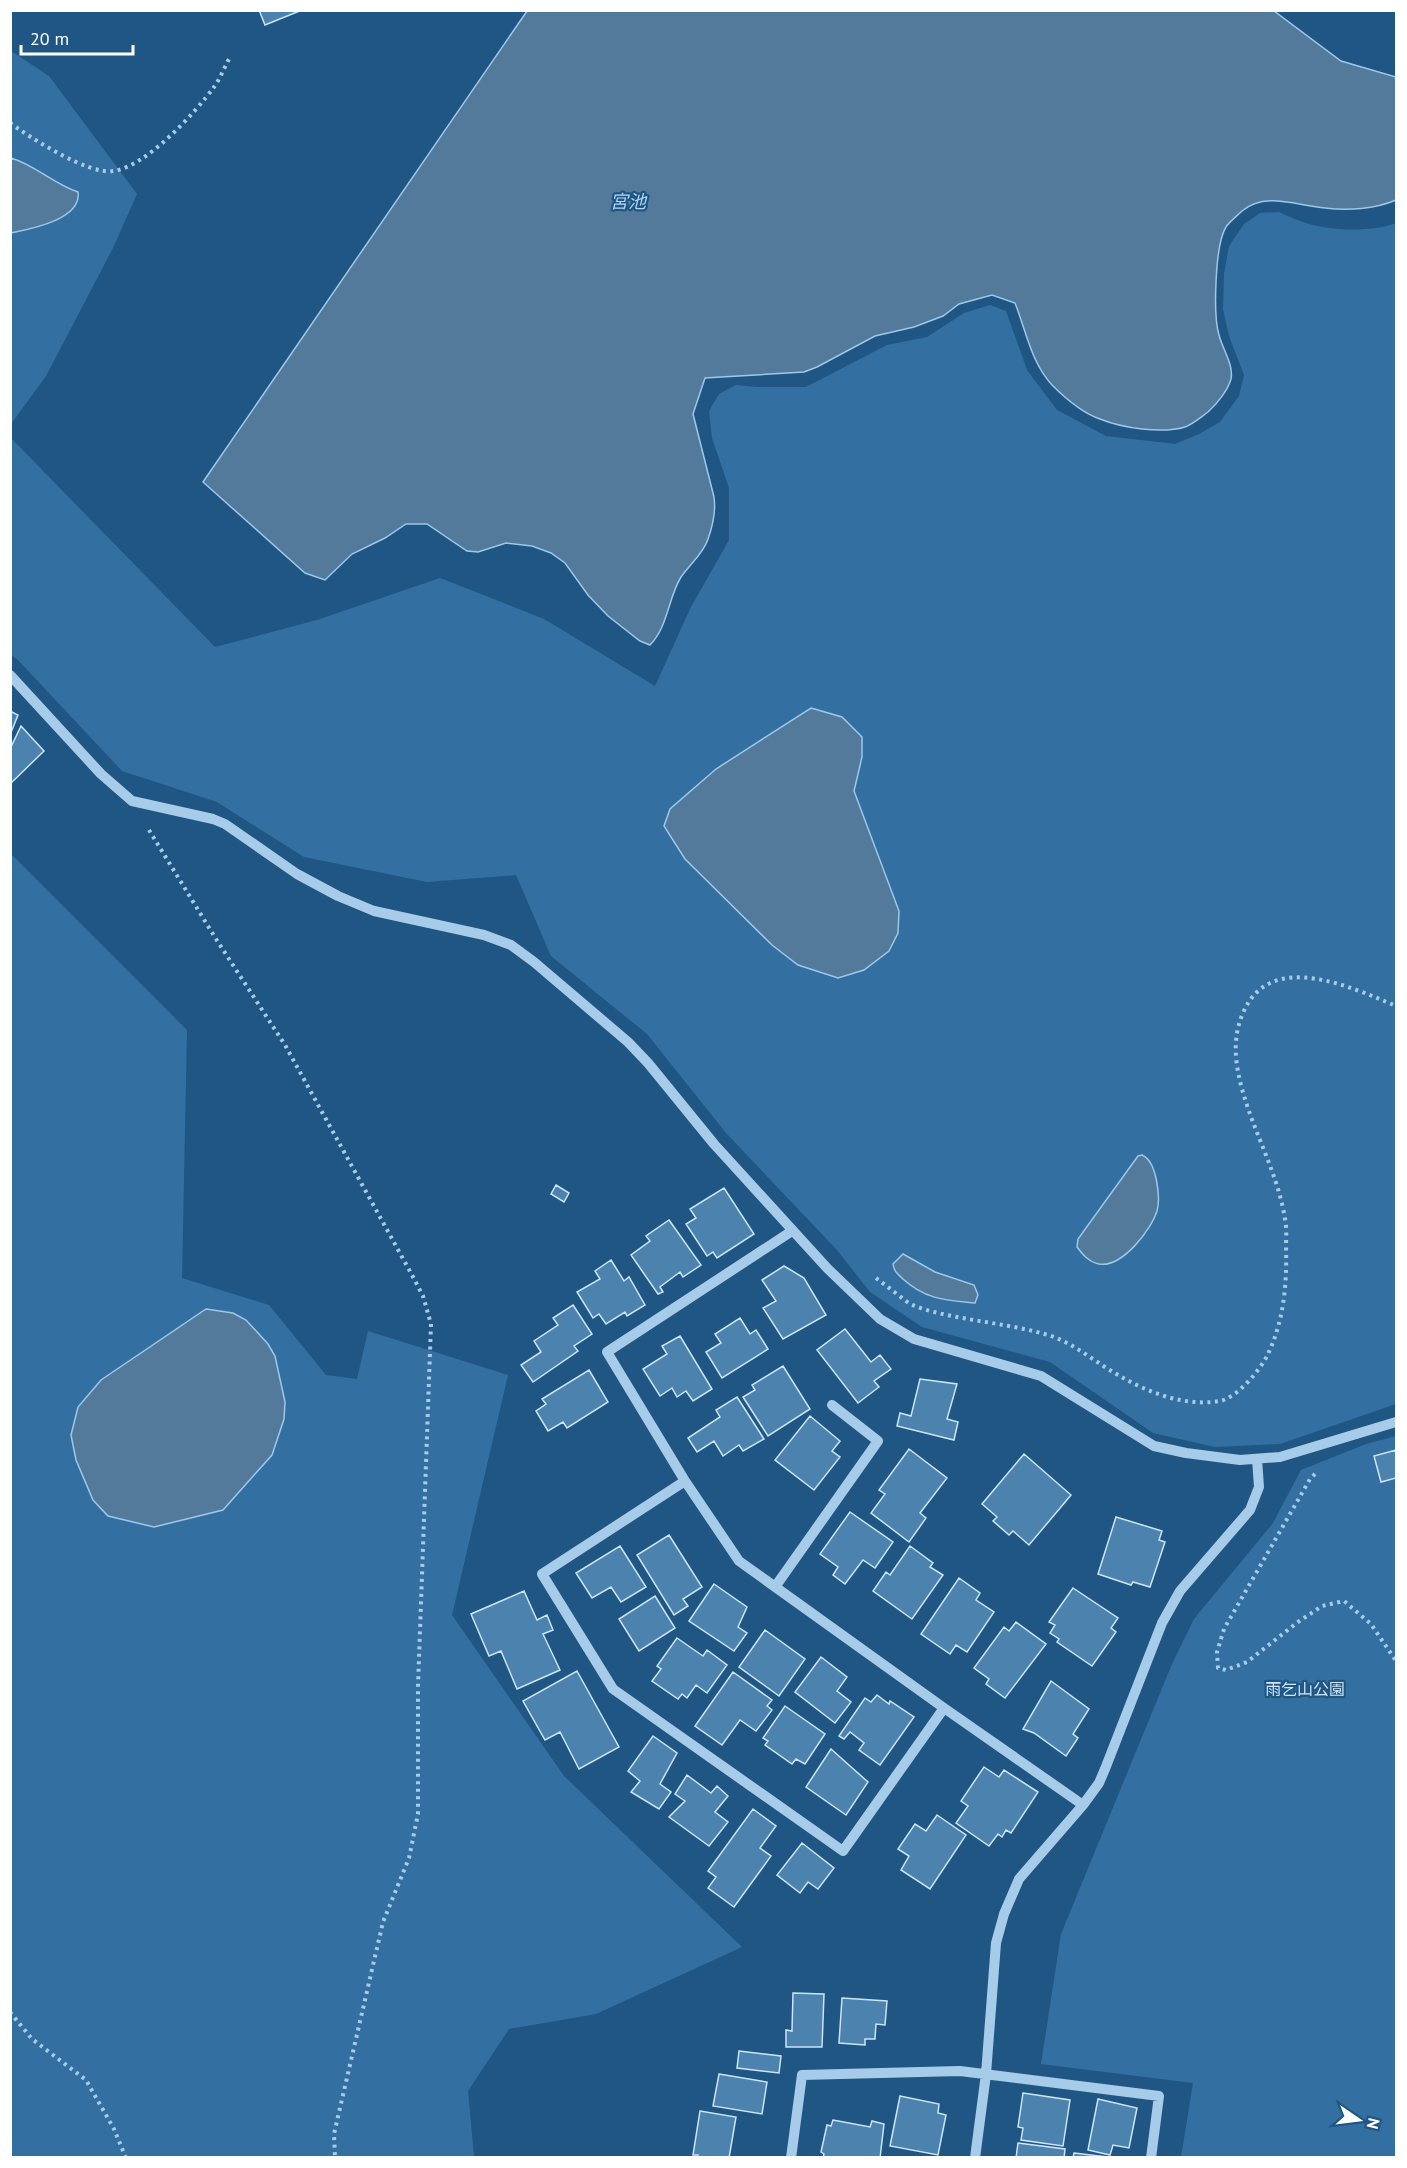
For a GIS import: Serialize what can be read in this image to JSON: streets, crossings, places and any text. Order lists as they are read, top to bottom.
{
  "water": ["宮池"],
  "parks": ["雨乞山公園"],
  "scale_bar": "20 m",
  "north": "right"
}
